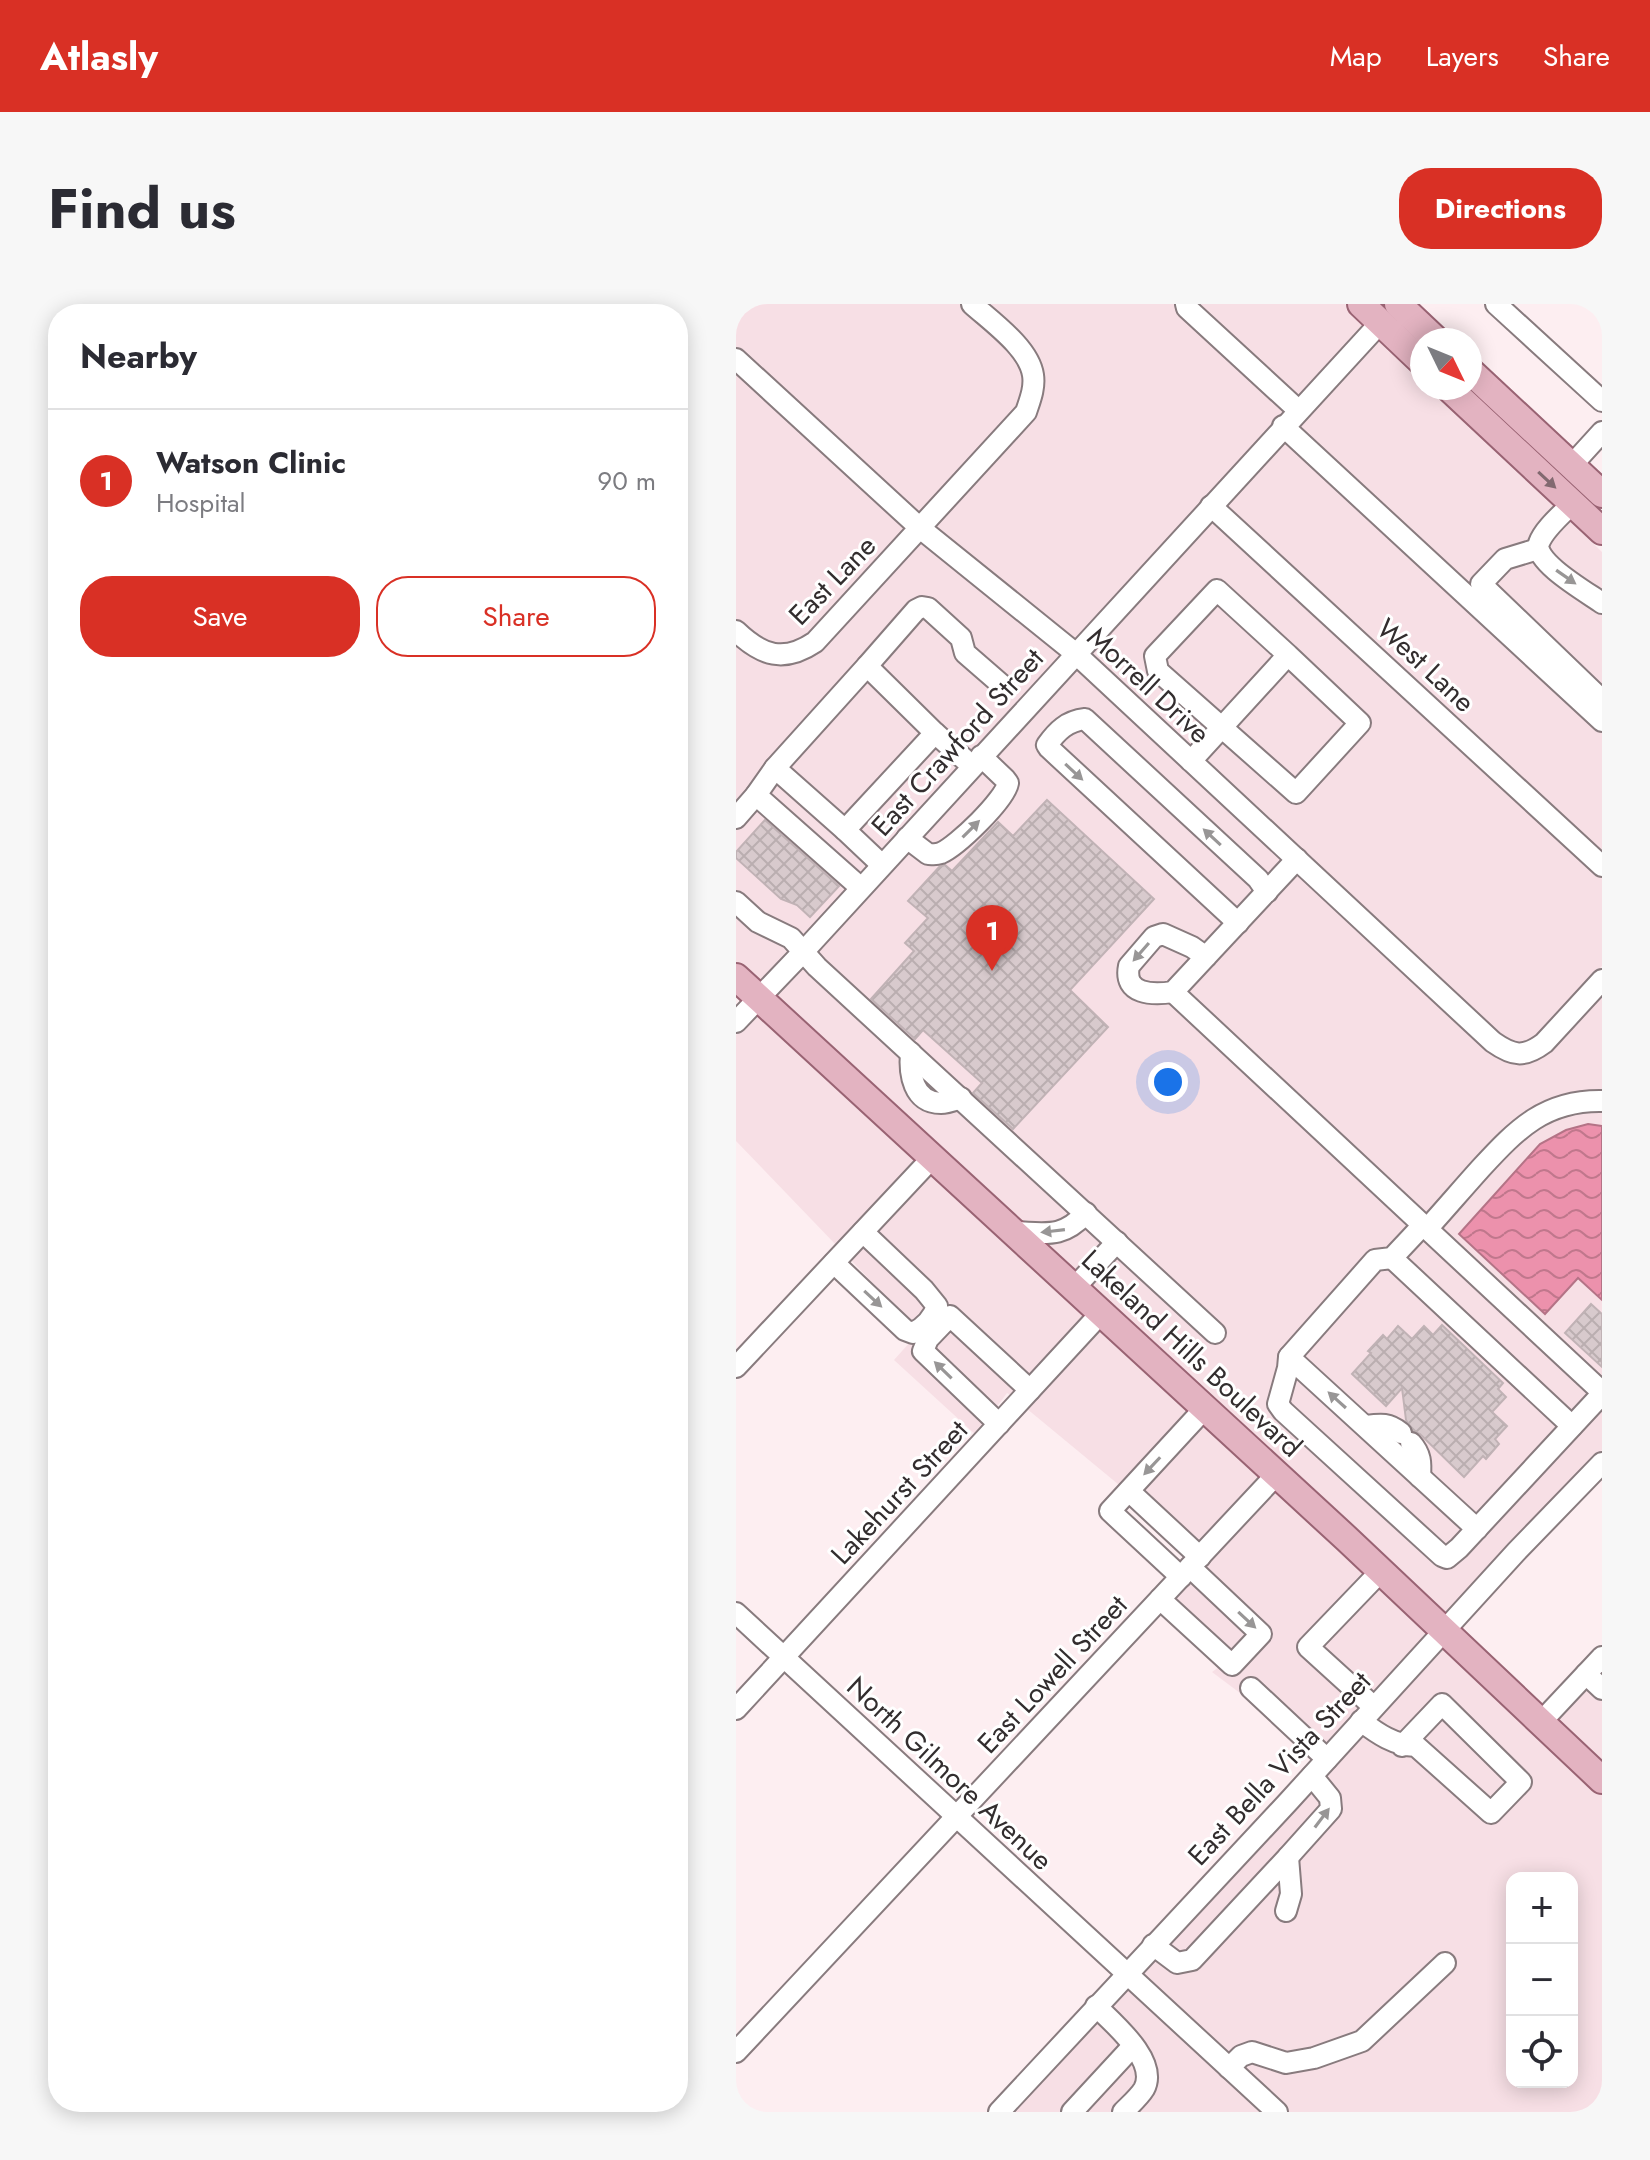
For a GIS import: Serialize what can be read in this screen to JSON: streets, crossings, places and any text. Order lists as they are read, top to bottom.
{
  "streets": {
    "main road": ["Lakeland Hills Boulevard"],
    "street": [
      "East Lane",
      "West Lane",
      "Morrell Drive",
      "East Crawford Street",
      "Lakehurst Street",
      "East Lowell Street",
      "East Bella Vista Street",
      "North Gilmore Avenue"
    ]
  },
  "crossings": [
    ["East Lane", "Morrell Drive"],
    ["West Lane", "East Crawford Street"],
    ["Morrell Drive", "East Crawford Street"],
    ["East Crawford Street", "Lakeland Hills Boulevard"],
    ["Lakeland Hills Boulevard", "Lakehurst Street"],
    ["Lakeland Hills Boulevard", "East Lowell Street"],
    ["Lakeland Hills Boulevard", "East Bella Vista Street"],
    ["Lakehurst Street", "North Gilmore Avenue"],
    ["East Lowell Street", "North Gilmore Avenue"],
    ["East Bella Vista Street", "North Gilmore Avenue"]
  ],
  "north": "bottom right",
  "page": {
    "header": "Atlasly",
    "nav": ["Map", "Layers", "Share"],
    "title": "Find us",
    "buttons": [
      "Directions",
      ["Save", "Share"]
    ],
    "heading": "Nearby",
    "list": [
      {
        "mark": "1",
        "name": "Watson Clinic",
        "note": "Hospital",
        "value": "90 m"
      }
    ],
    "pins": "1",
    "map_buttons": ["+", "−"]
  }
}
